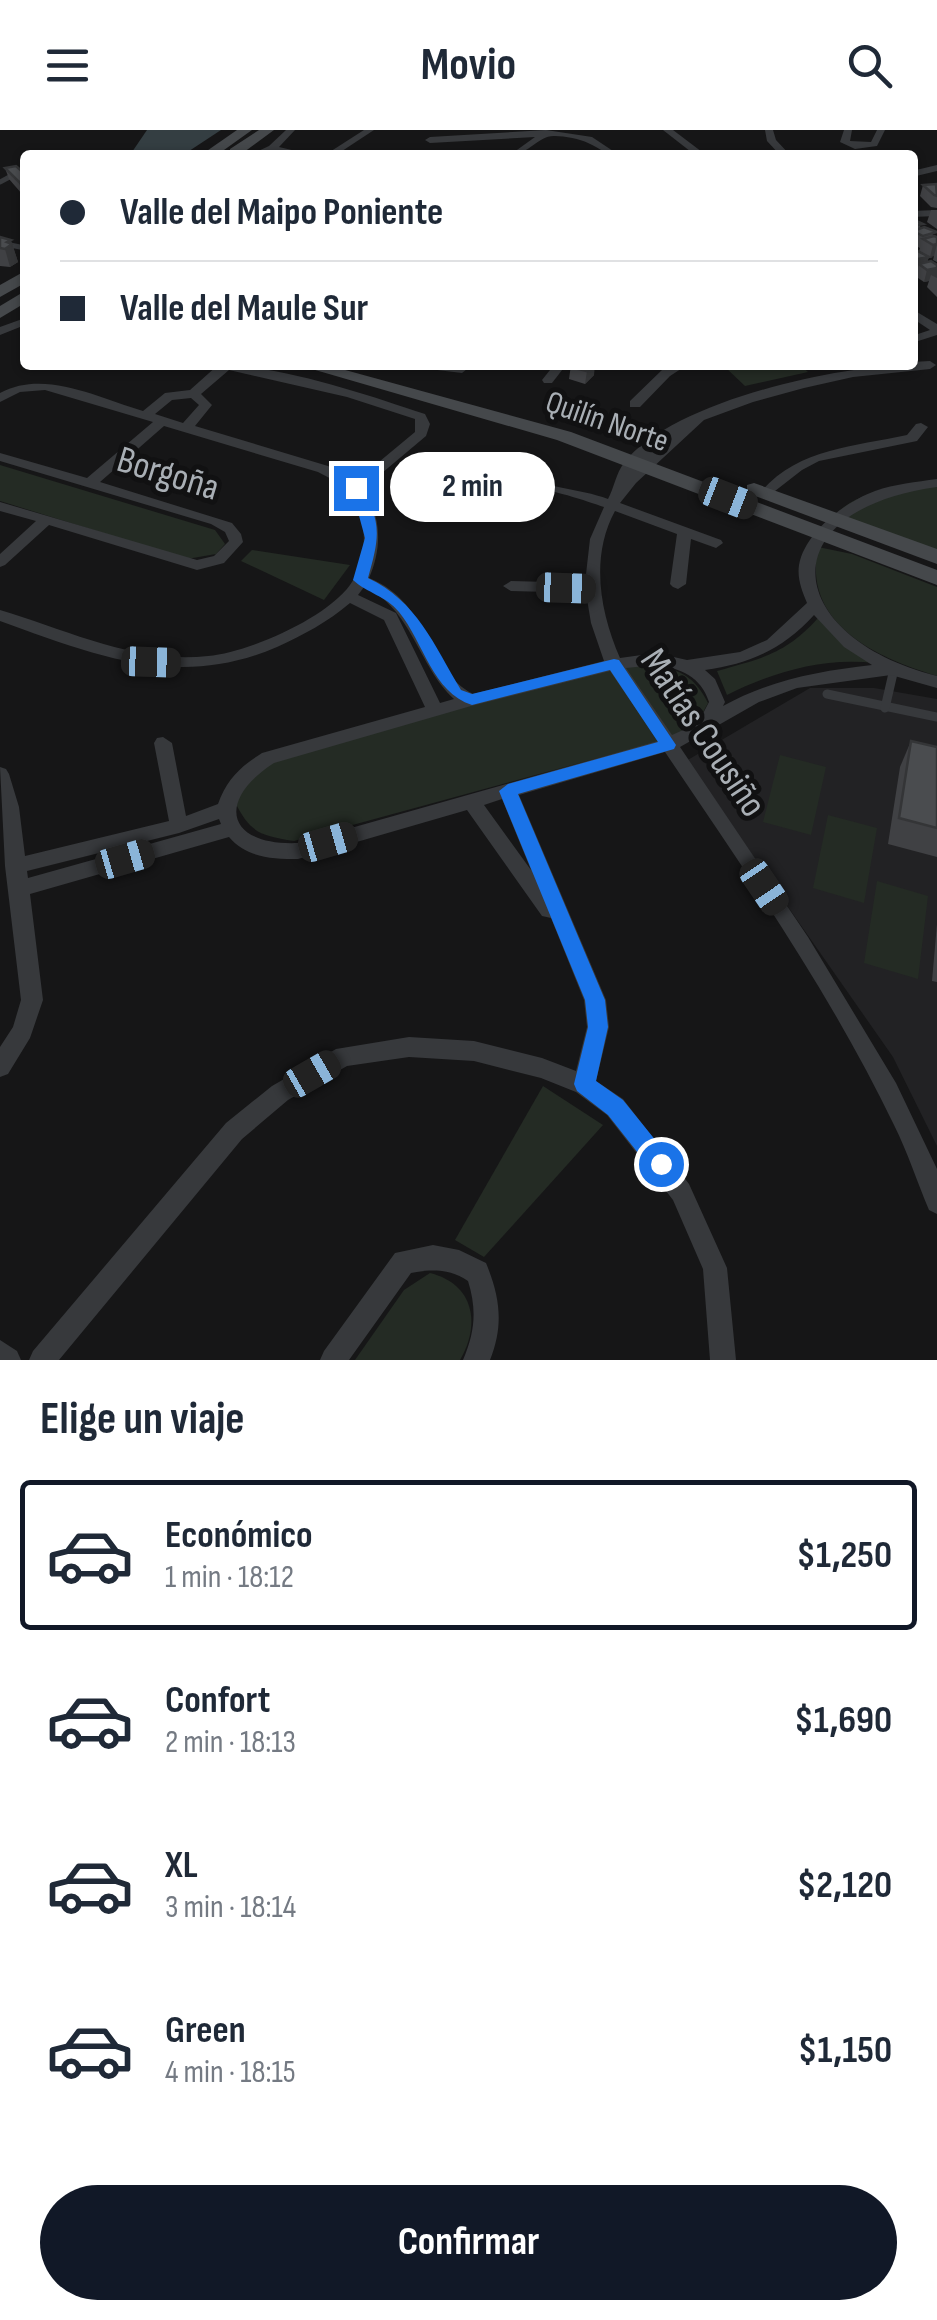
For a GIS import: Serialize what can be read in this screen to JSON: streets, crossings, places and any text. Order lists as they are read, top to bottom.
{
  "streets": {
    "street": ["Quilín Norte", "Borgoña", "Matías Cousiño"]
  },
  "crossings": [
    ["Quilín Norte", "Matías Cousiño"]
  ],
  "page": {
    "header": "Movio",
    "banner": ["Valle del Maipo Poniente", "Valle del Maule Sur"],
    "bubble": "2 min",
    "heading": "Elige un viaje",
    "list": [
      {
        "name": "Económico",
        "note": "1 min · 18:12",
        "value": "$1,250"
      },
      {
        "name": "Confort",
        "note": "2 min · 18:13",
        "value": "$1,690"
      },
      {
        "name": "XL",
        "note": "3 min · 18:14",
        "value": "$2,120"
      },
      {
        "name": "Green",
        "note": "4 min · 18:15",
        "value": "$1,150"
      }
    ],
    "buttons": "Confirmar"
  }
}
